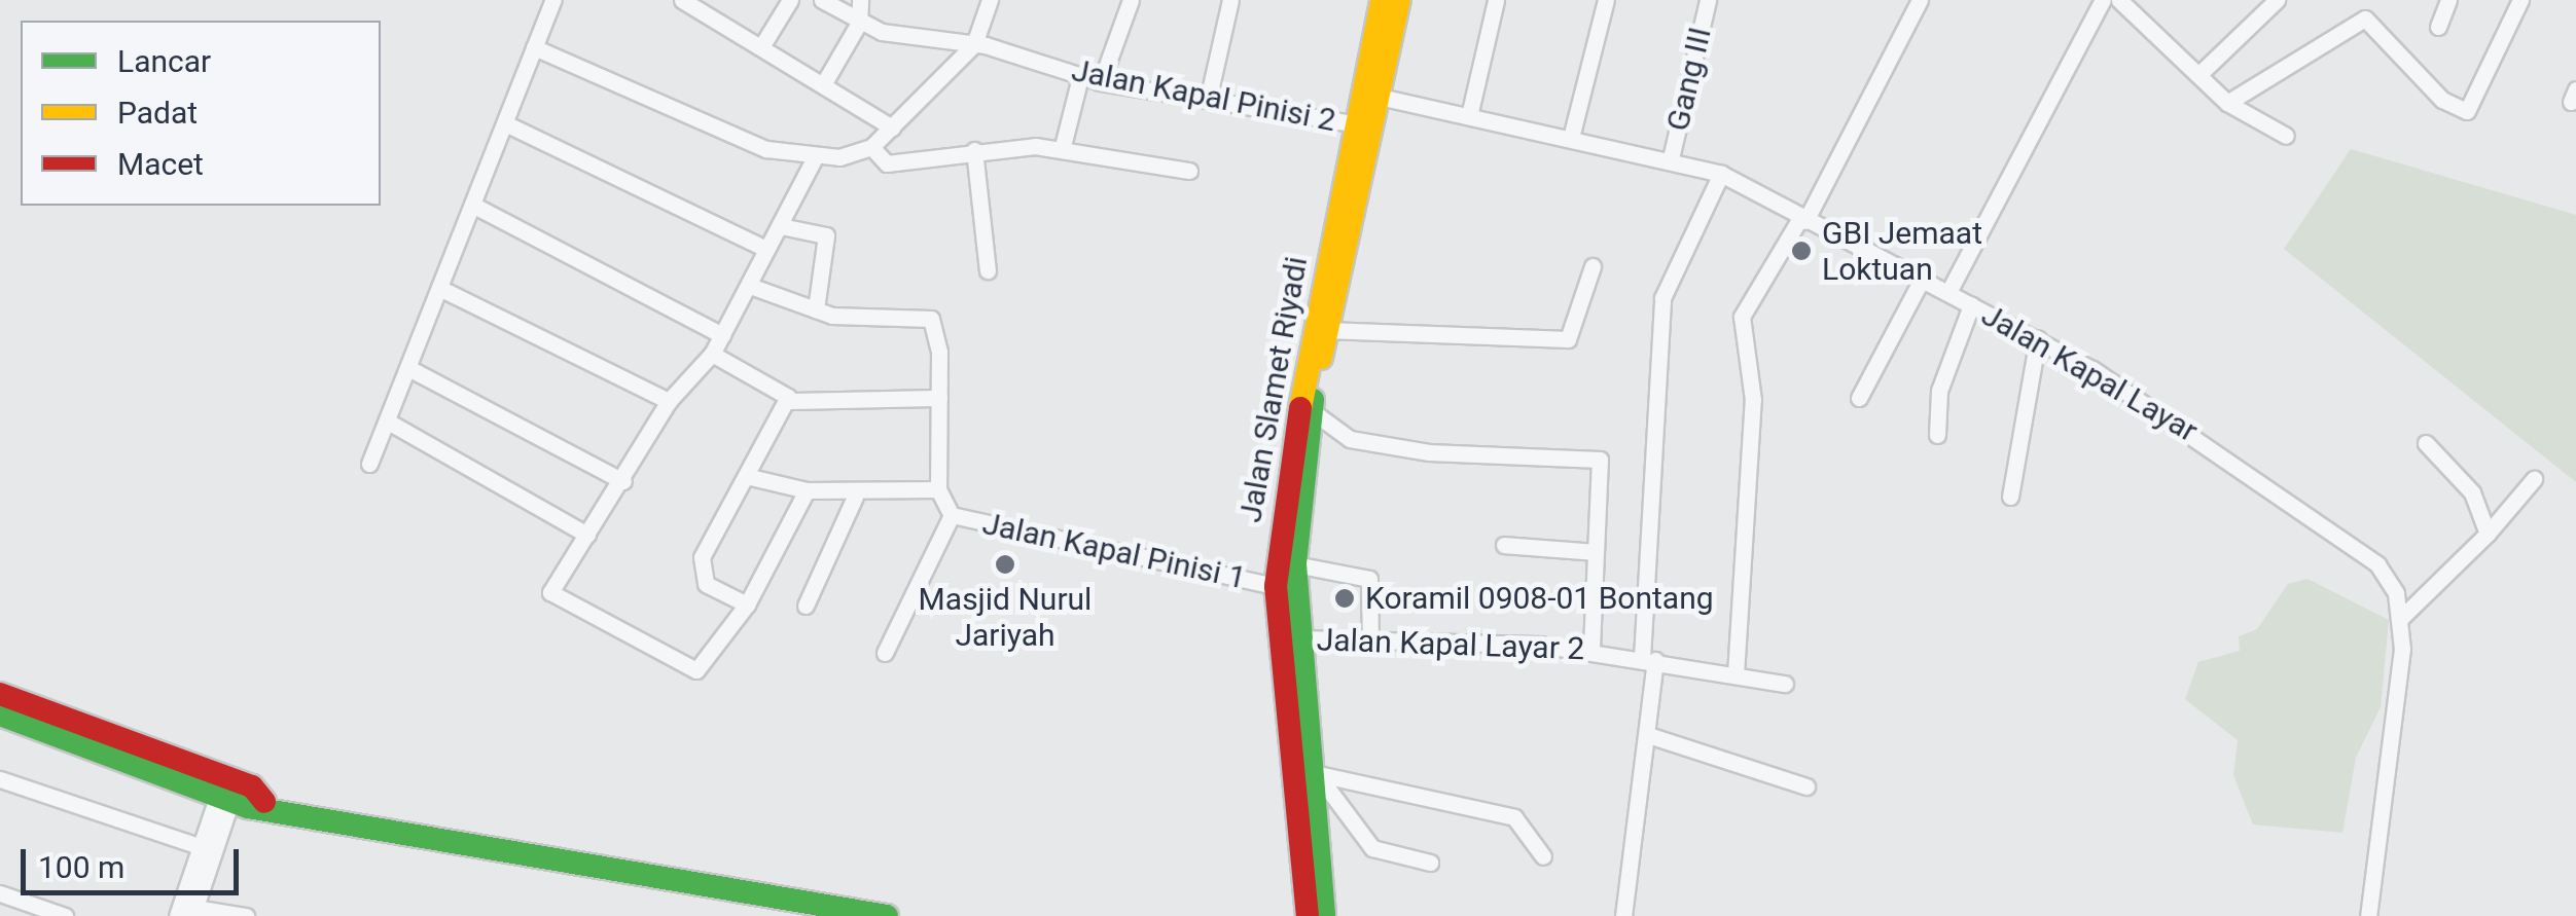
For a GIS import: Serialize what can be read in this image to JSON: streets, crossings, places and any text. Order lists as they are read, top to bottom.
{
  "streets": {
    "street": [
      "Gang III",
      "Jalan Kapal Pinisi 2",
      "Jalan Kapal Layar",
      "Jalan Slamet Riyadi",
      "Jalan Kapal Pinisi 1",
      "Jalan Kapal Layar 2"
    ]
  },
  "crossings": [
    ["Gang III", "Jalan Kapal Layar"],
    ["Jalan Kapal Pinisi 2", "Jalan Slamet Riyadi"],
    ["Jalan Kapal Layar", "Jalan Slamet Riyadi"],
    ["Jalan Slamet Riyadi", "Jalan Kapal Pinisi 1"],
    ["Jalan Slamet Riyadi", "Jalan Kapal Layar 2"]
  ],
  "places": ["GBI Jemaat Loktuan", "Masjid Nurul Jariyah", "Koramil 0908-01 Bontang"],
  "legend": ["Lancar", "Padat", "Macet"],
  "scale_bar": "100 m"
}
